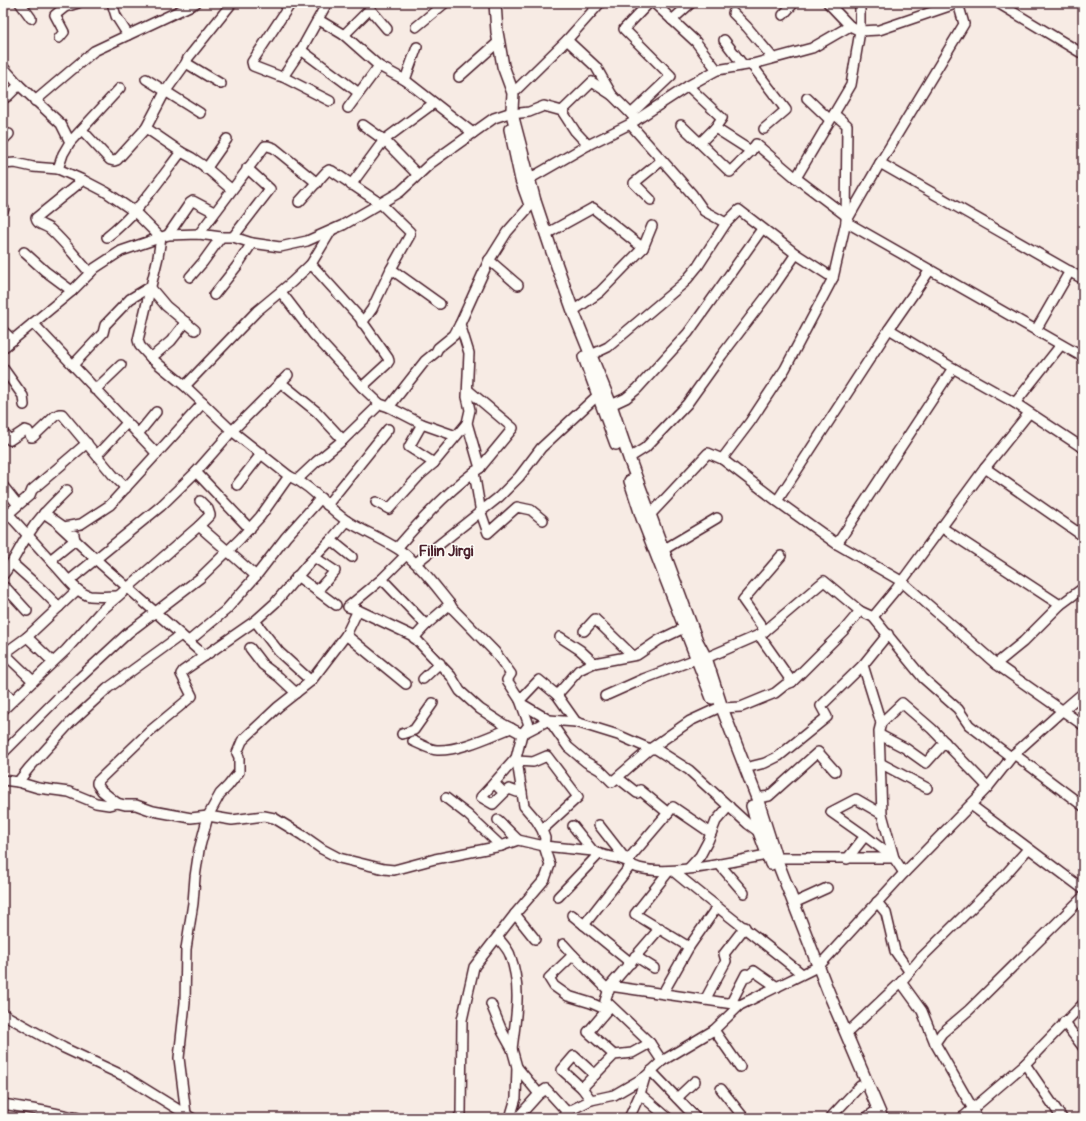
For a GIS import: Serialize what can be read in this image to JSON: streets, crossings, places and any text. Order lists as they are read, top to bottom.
{
  "districts": ["Filin Jirgi"]
}
